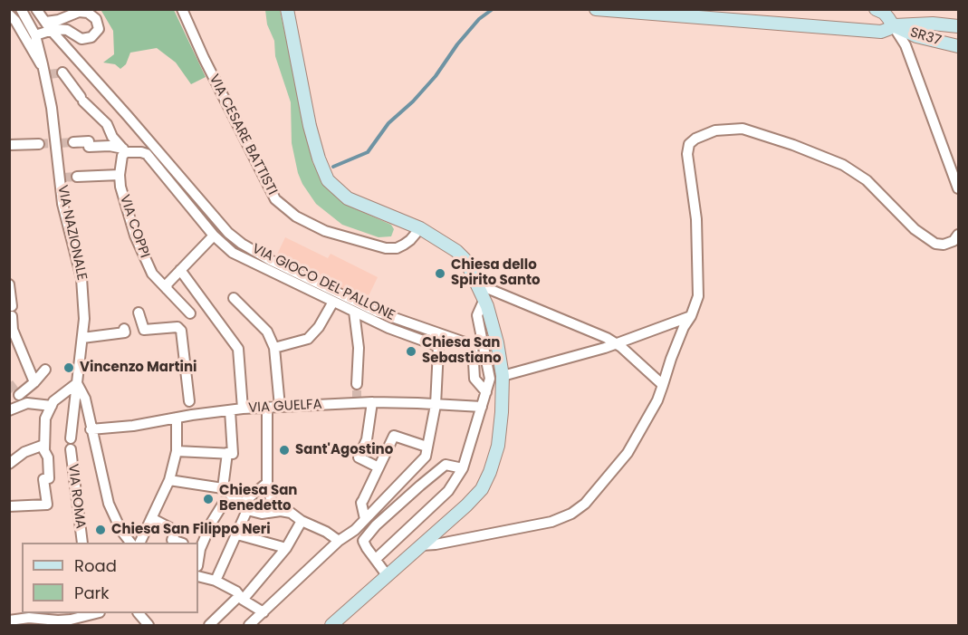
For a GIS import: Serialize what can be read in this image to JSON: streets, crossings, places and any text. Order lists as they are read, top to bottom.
{
  "streets": {
    "main road": ["SR37"],
    "street": [
      "VIA CESARE BATTISTI",
      "VIA COPPI",
      "VIA NAZIONALE",
      "VIA GIOCO DEL PALLONE",
      "VIA GUELFA",
      "VIA ROMA"
    ]
  },
  "places": [
    "Chiesa dello Spirito Santo",
    "Chiesa San Sebastiano",
    "Vincenzo Martini",
    "Sant'Agostino",
    "Chiesa San Benedetto",
    "Chiesa San Filippo Neri"
  ],
  "legend": ["Road", "Park"]
}
